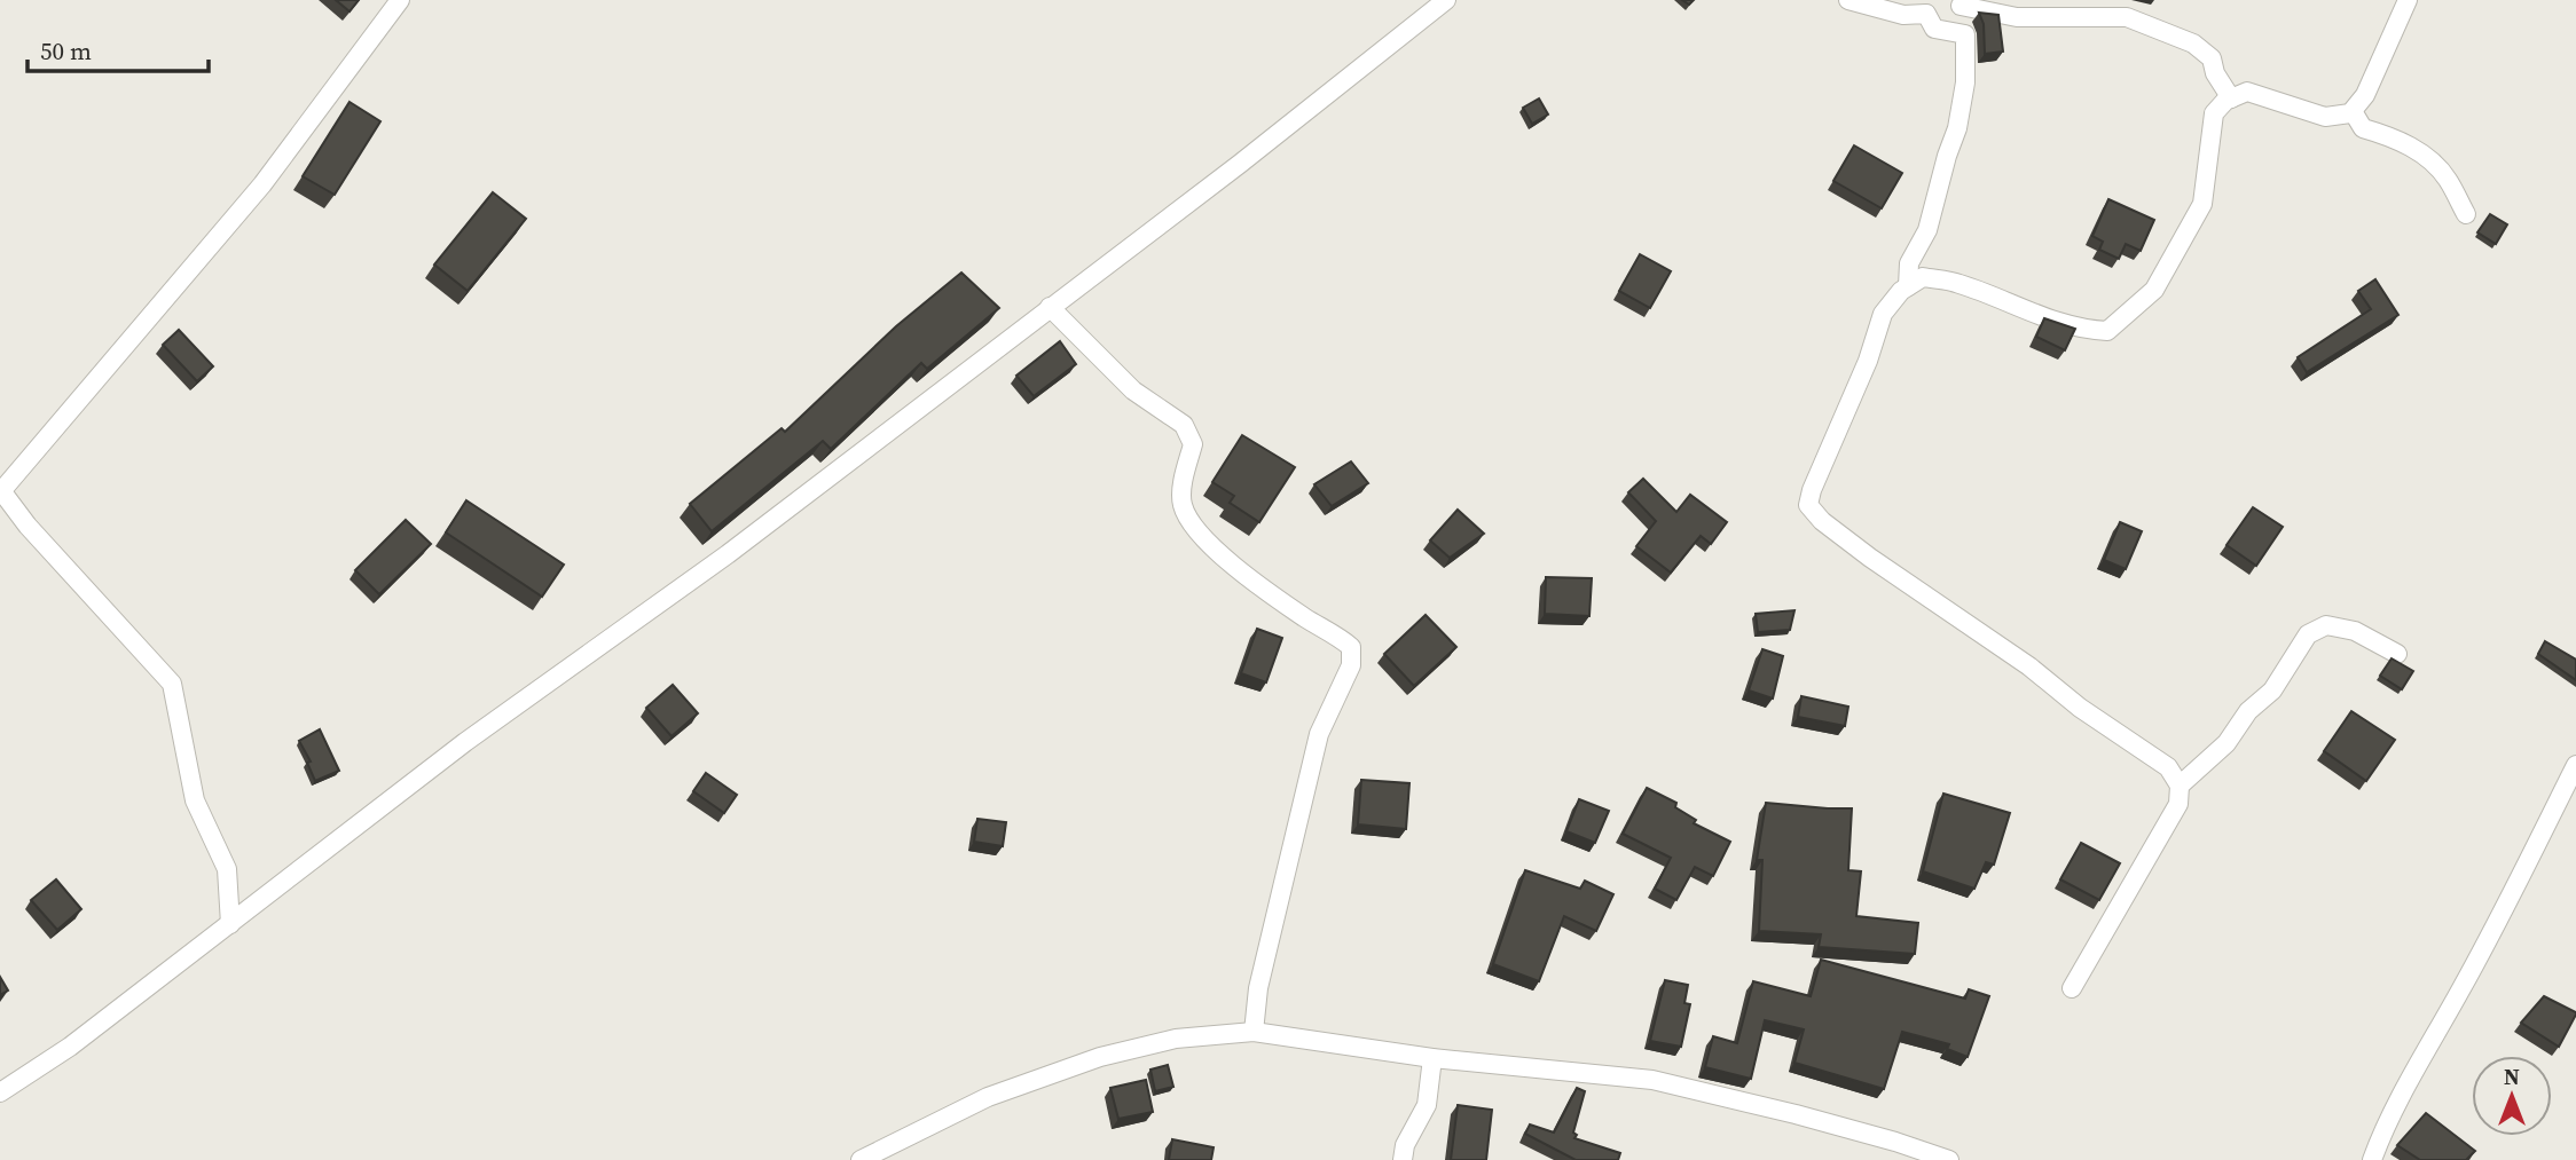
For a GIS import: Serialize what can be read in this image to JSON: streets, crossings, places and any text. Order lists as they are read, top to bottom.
{
  "scale_bar": "50 m",
  "north": "top"
}
